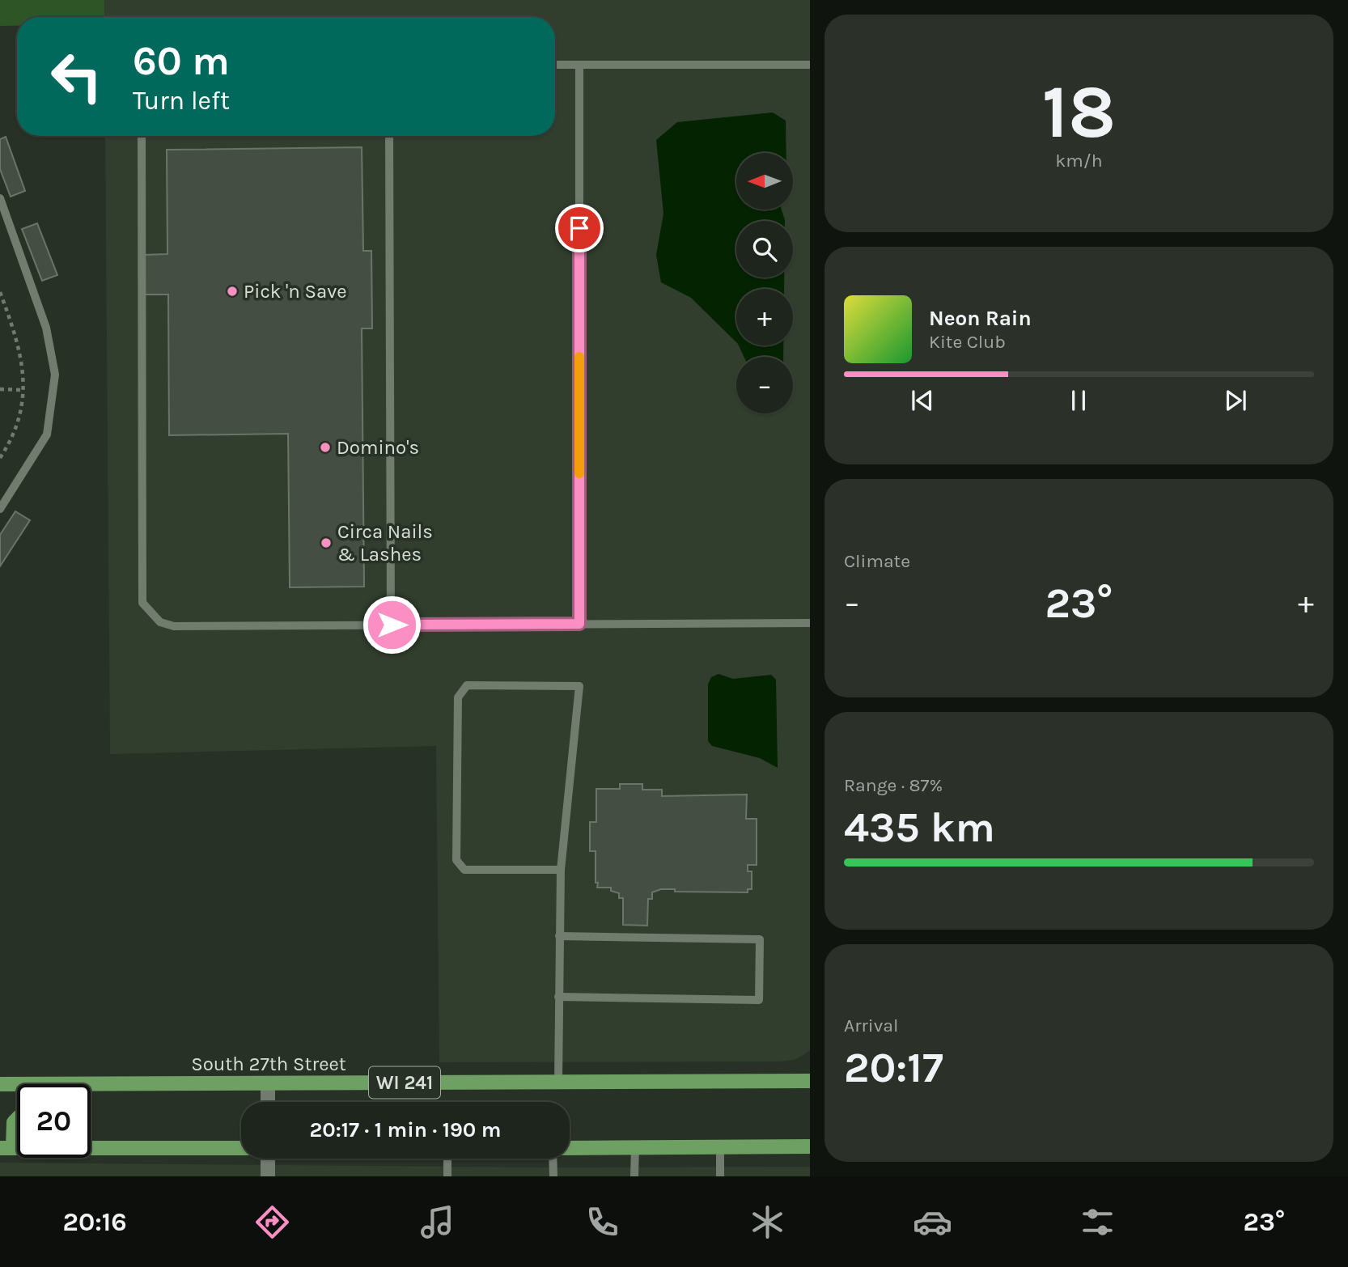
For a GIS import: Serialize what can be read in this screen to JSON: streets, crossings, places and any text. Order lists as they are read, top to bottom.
{
  "streets": {
    "main road": ["South 27th Street", "WI 241"]
  },
  "places": ["Pick 'n Save", "Domino's", "Circa Nails & Lashes"],
  "north": "left",
  "page": {
    "tile": [
      ["18", "km/h"],
      "Climate",
      ["Range · 87%", "435 km"],
      ["Arrival", "20:17"]
    ],
    "turn": ["60 m", "Turn left"],
    "map_buttons": ["+", "−"],
    "song": ["Neon Rain", "Kite Club"],
    "heat": ["−", "23°", "+"],
    "limit": "20",
    "trip": "20:17 · 1 min · 190 m",
    "tabs": ["20:16", "23°"]
  }
}
